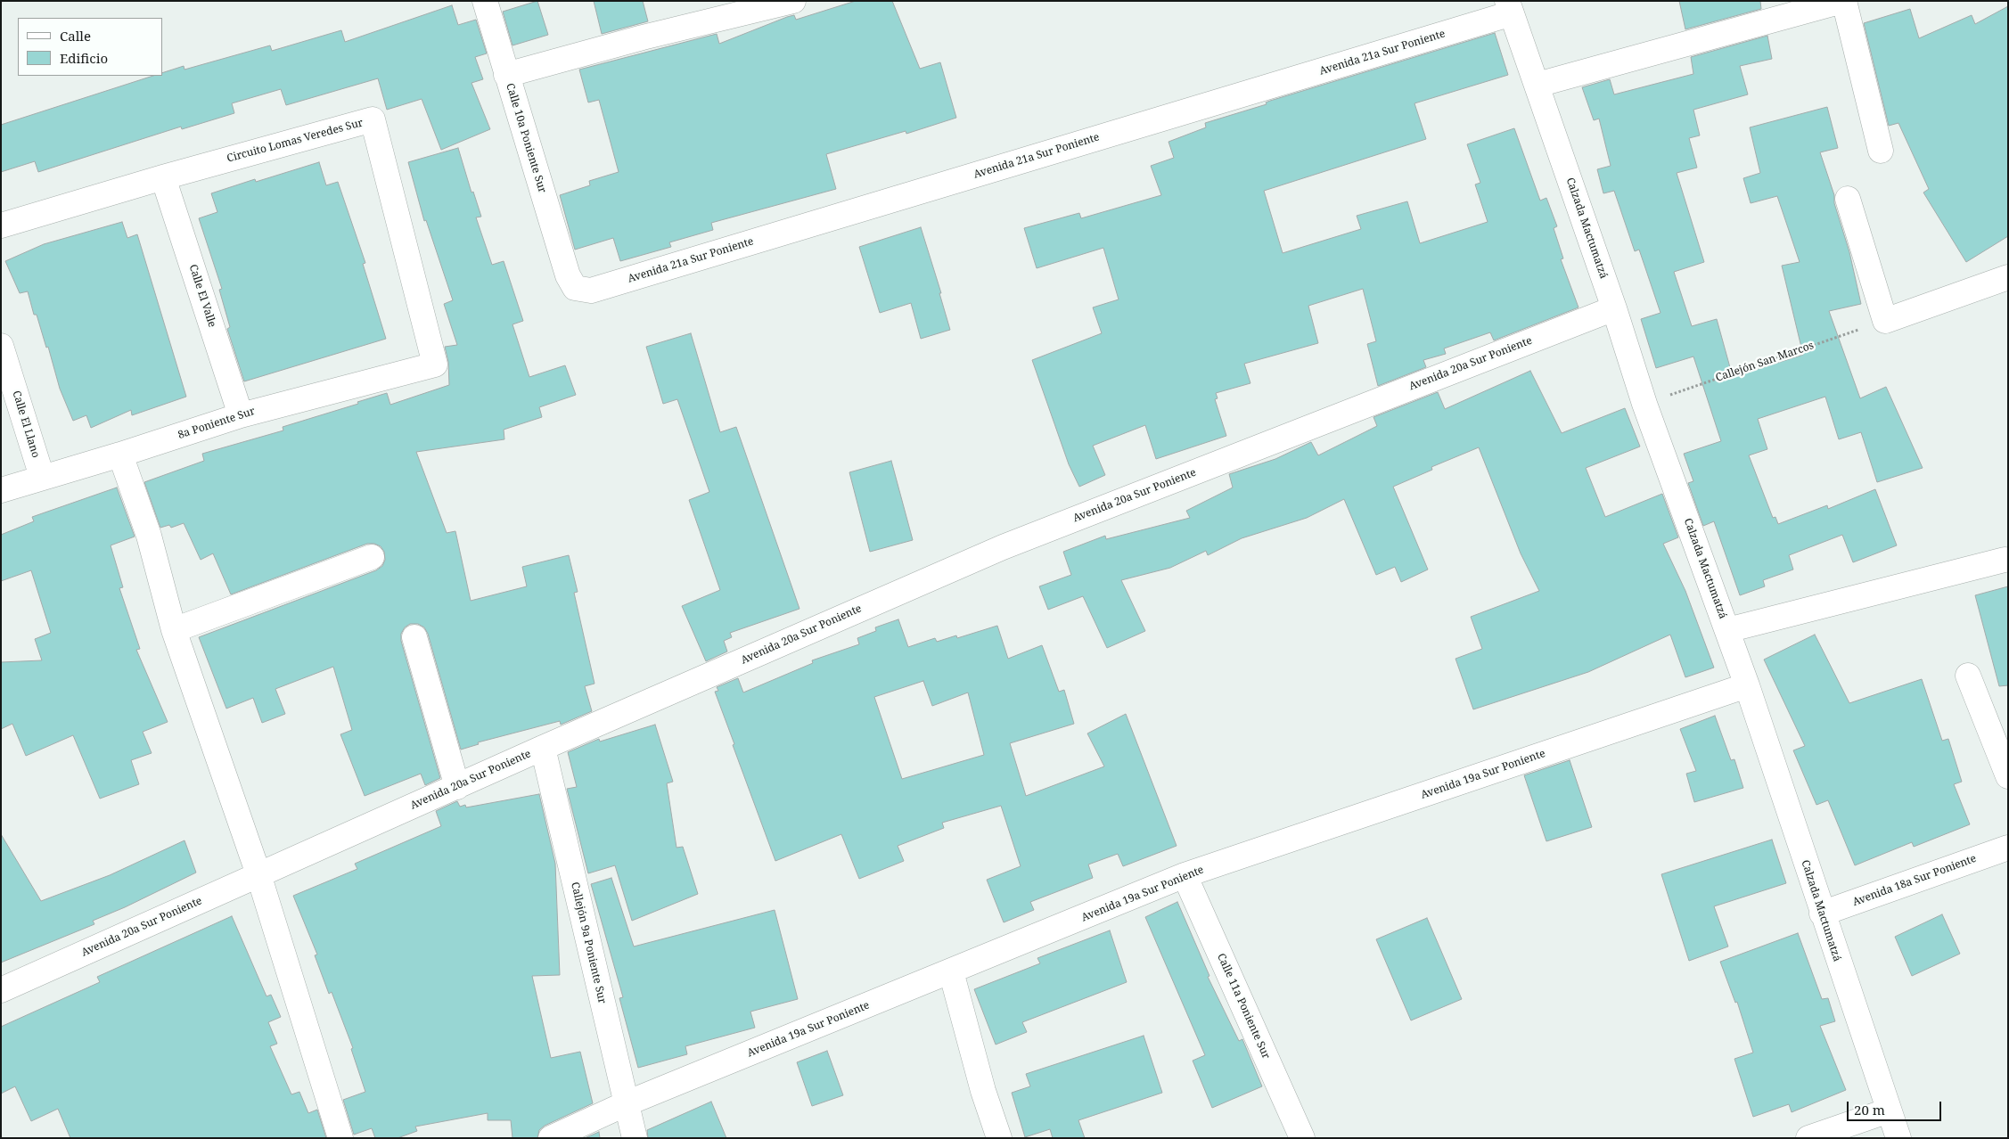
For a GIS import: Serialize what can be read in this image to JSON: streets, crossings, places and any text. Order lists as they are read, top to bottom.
{
  "streets": {
    "street": [
      "Avenida 21a Sur Poniente",
      "Calle 10a Poniente Sur",
      "Circuito Lomas Veredes Sur",
      "Calzada Mactumatzá",
      "Calle El Valle",
      "Avenida 20a Sur Poniente",
      "8a Poniente Sur",
      "Calle El Llano",
      "Avenida 19a Sur Poniente",
      "Avenida 18a Sur Poniente",
      "Callejón 9a Poniente Sur",
      "Calle 11a Poniente Sur"
    ],
    "path": ["Callejón San Marcos"]
  },
  "crossings": [
    ["Avenida 21a Sur Poniente", "Calle 10a Poniente Sur"],
    ["Avenida 21a Sur Poniente", "Calzada Mactumatzá"],
    ["Circuito Lomas Veredes Sur", "Calle El Valle"],
    ["Circuito Lomas Veredes Sur", "8a Poniente Sur"],
    ["Calzada Mactumatzá", "Callejón San Marcos"],
    ["Calzada Mactumatzá", "Avenida 20a Sur Poniente"],
    ["Calzada Mactumatzá", "Avenida 19a Sur Poniente"],
    ["Calzada Mactumatzá", "Avenida 18a Sur Poniente"],
    ["Calle El Valle", "8a Poniente Sur"],
    ["Avenida 20a Sur Poniente", "Callejón 9a Poniente Sur"],
    ["8a Poniente Sur", "Calle El Llano"],
    ["Avenida 19a Sur Poniente", "Callejón 9a Poniente Sur"],
    ["Avenida 19a Sur Poniente", "Calle 11a Poniente Sur"]
  ],
  "legend": ["Calle", "Edificio"],
  "scale_bar": "20 m"
}
